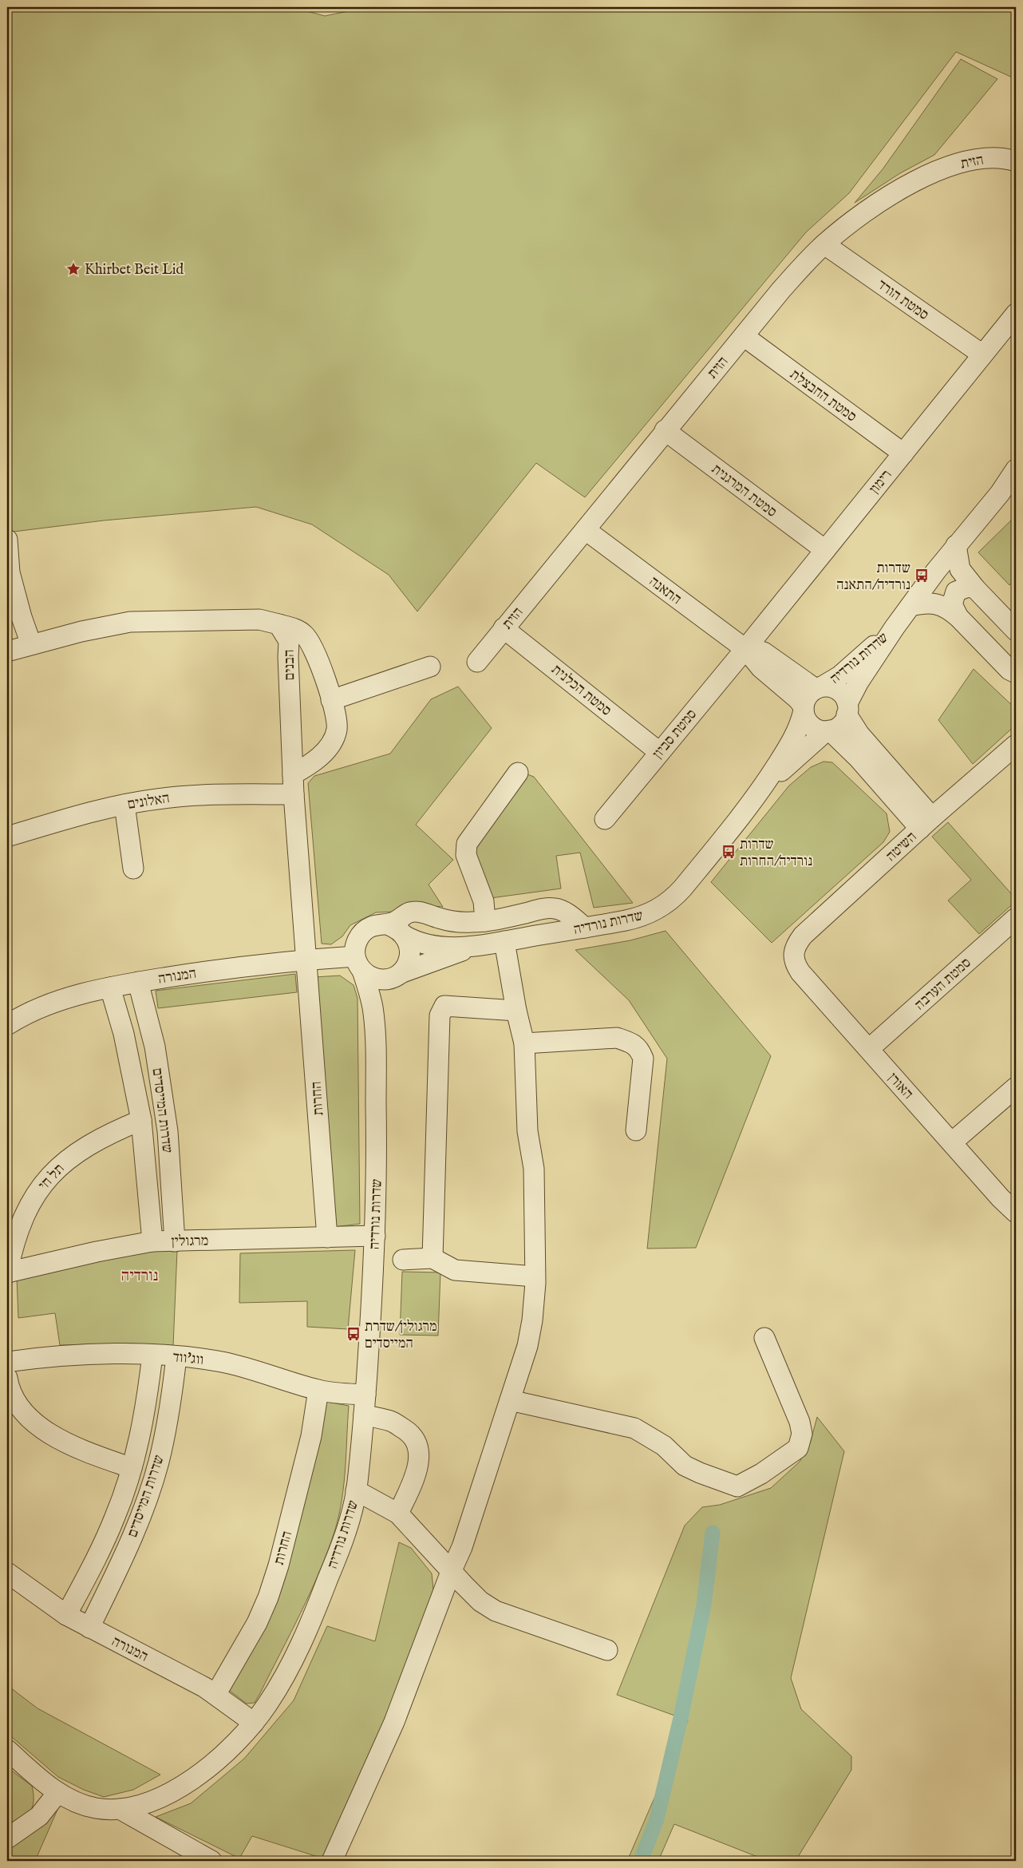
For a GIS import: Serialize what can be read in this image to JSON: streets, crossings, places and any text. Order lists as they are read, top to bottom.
{
  "streets": {
    "street": [
      "הזית",
      "סמטת הורד",
      "סמטת החבצלת",
      "רימון",
      "סמטת המרגנית",
      "התאנה",
      "שדרות נורדיה",
      "הבנים",
      "סמטת הכלנית",
      "סמטת סביון",
      "האלונים",
      "השיטה",
      "המנורה",
      "סמטת הערבה",
      "האורן",
      "החרות",
      "שדרות המייסדים",
      "תל חי",
      "מרגולין",
      "ווג'ווד"
    ]
  },
  "crossings": [
    ["הזית", "סמטת הורד"],
    ["הזית", "סמטת החבצלת"],
    ["הזית", "סמטת המרגנית"],
    ["הזית", "התאנה"],
    ["הזית", "סמטת הכלנית"],
    ["סמטת הורד", "רימון"],
    ["סמטת החבצלת", "רימון"],
    ["רימון", "סמטת המרגנית"],
    ["רימון", "התאנה"],
    ["רימון", "סמטת סביון"],
    ["התאנה", "שדרות נורדיה"],
    ["התאנה", "סמטת סביון"],
    ["שדרות נורדיה", "המנורה"],
    ["שדרות נורדיה", "מרגולין"],
    ["שדרות נורדיה", "ווג'ווד"],
    ["הבנים", "האלונים"],
    ["הבנים", "המנורה"],
    ["הבנים", "החרות"],
    ["סמטת הכלנית", "סמטת סביון"],
    ["השיטה", "האורן"],
    ["המנורה", "החרות"],
    ["המנורה", "שדרות המייסדים"],
    ["סמטת הערבה", "האורן"],
    ["החרות", "מרגולין"],
    ["החרות", "ווג'ווד"],
    ["שדרות המייסדים", "תל חי"],
    ["שדרות המייסדים", "מרגולין"],
    ["שדרות המייסדים", "ווג'ווד"],
    ["תל חי", "מרגולין"]
  ],
  "districts": ["נורדיה"],
  "places": {
    "place": ["Khirbet Beit Lid"],
    "bus stop": ["שדרות נורדיה/התאנה", "שדרות נורדיה/החרות", "מרגולין/שדרת המייסדים"]
  }
}
